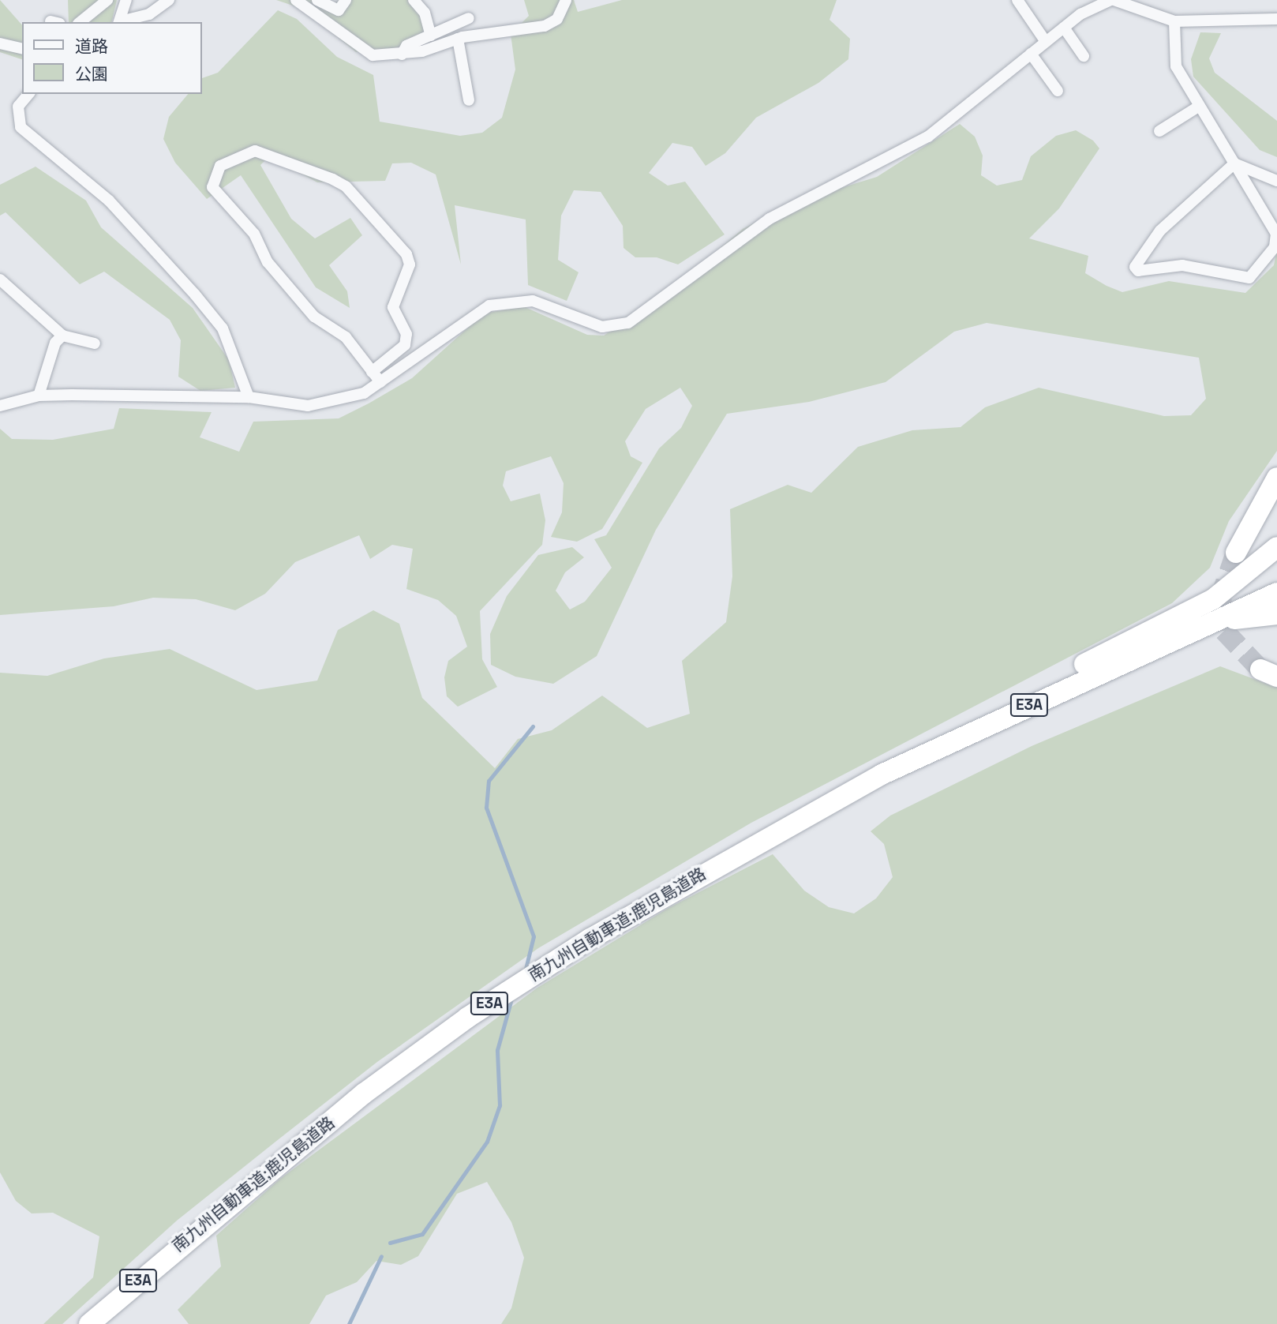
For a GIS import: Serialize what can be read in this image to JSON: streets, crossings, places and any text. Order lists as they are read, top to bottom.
{
  "streets": {
    "highway": ["E3A", "南九州自動車道;鹿児島道路"]
  },
  "legend": ["道路", "公園"]
}
